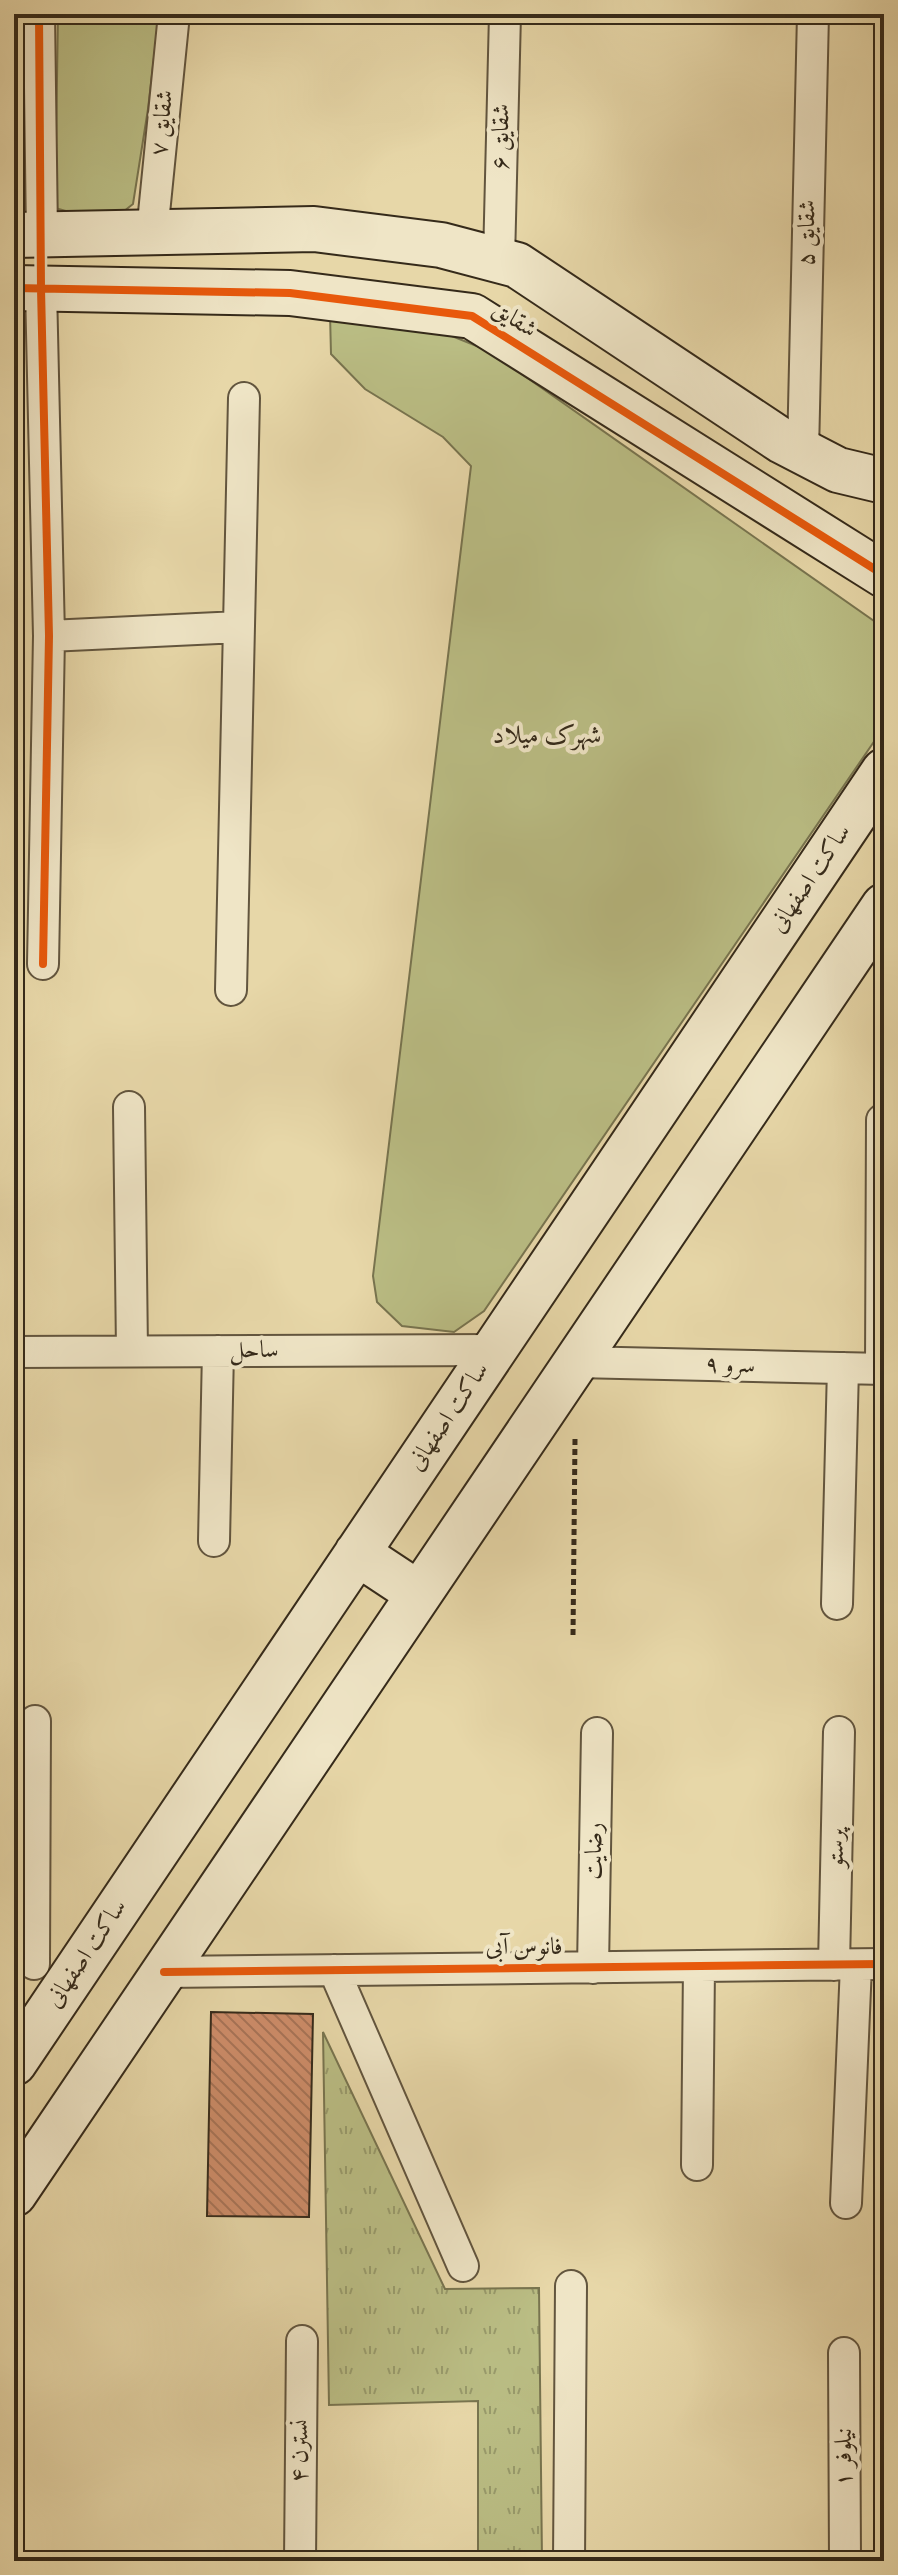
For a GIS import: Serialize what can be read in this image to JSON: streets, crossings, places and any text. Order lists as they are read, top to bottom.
{
  "streets": {
    "main road": ["شقایق", "ساکت اصفهانی"],
    "street": [
      "شقایق ۷",
      "شقایق ۶",
      "شقایق ۵",
      "ساحل",
      "سرو ۹",
      "پرستو",
      "رضایت",
      "فانوس آبی",
      "نسترن ۴",
      "نیلوفر ۱"
    ]
  },
  "crossings": [
    ["شقایق ۷", "شقایق"],
    ["شقایق ۶", "شقایق"],
    ["شقایق ۵", "شقایق"],
    ["ساکت اصفهانی", "ساحل"],
    ["پرستو", "فانوس آبی"],
    ["رضایت", "فانوس آبی"]
  ],
  "districts": ["شهرک میلاد"]
}
